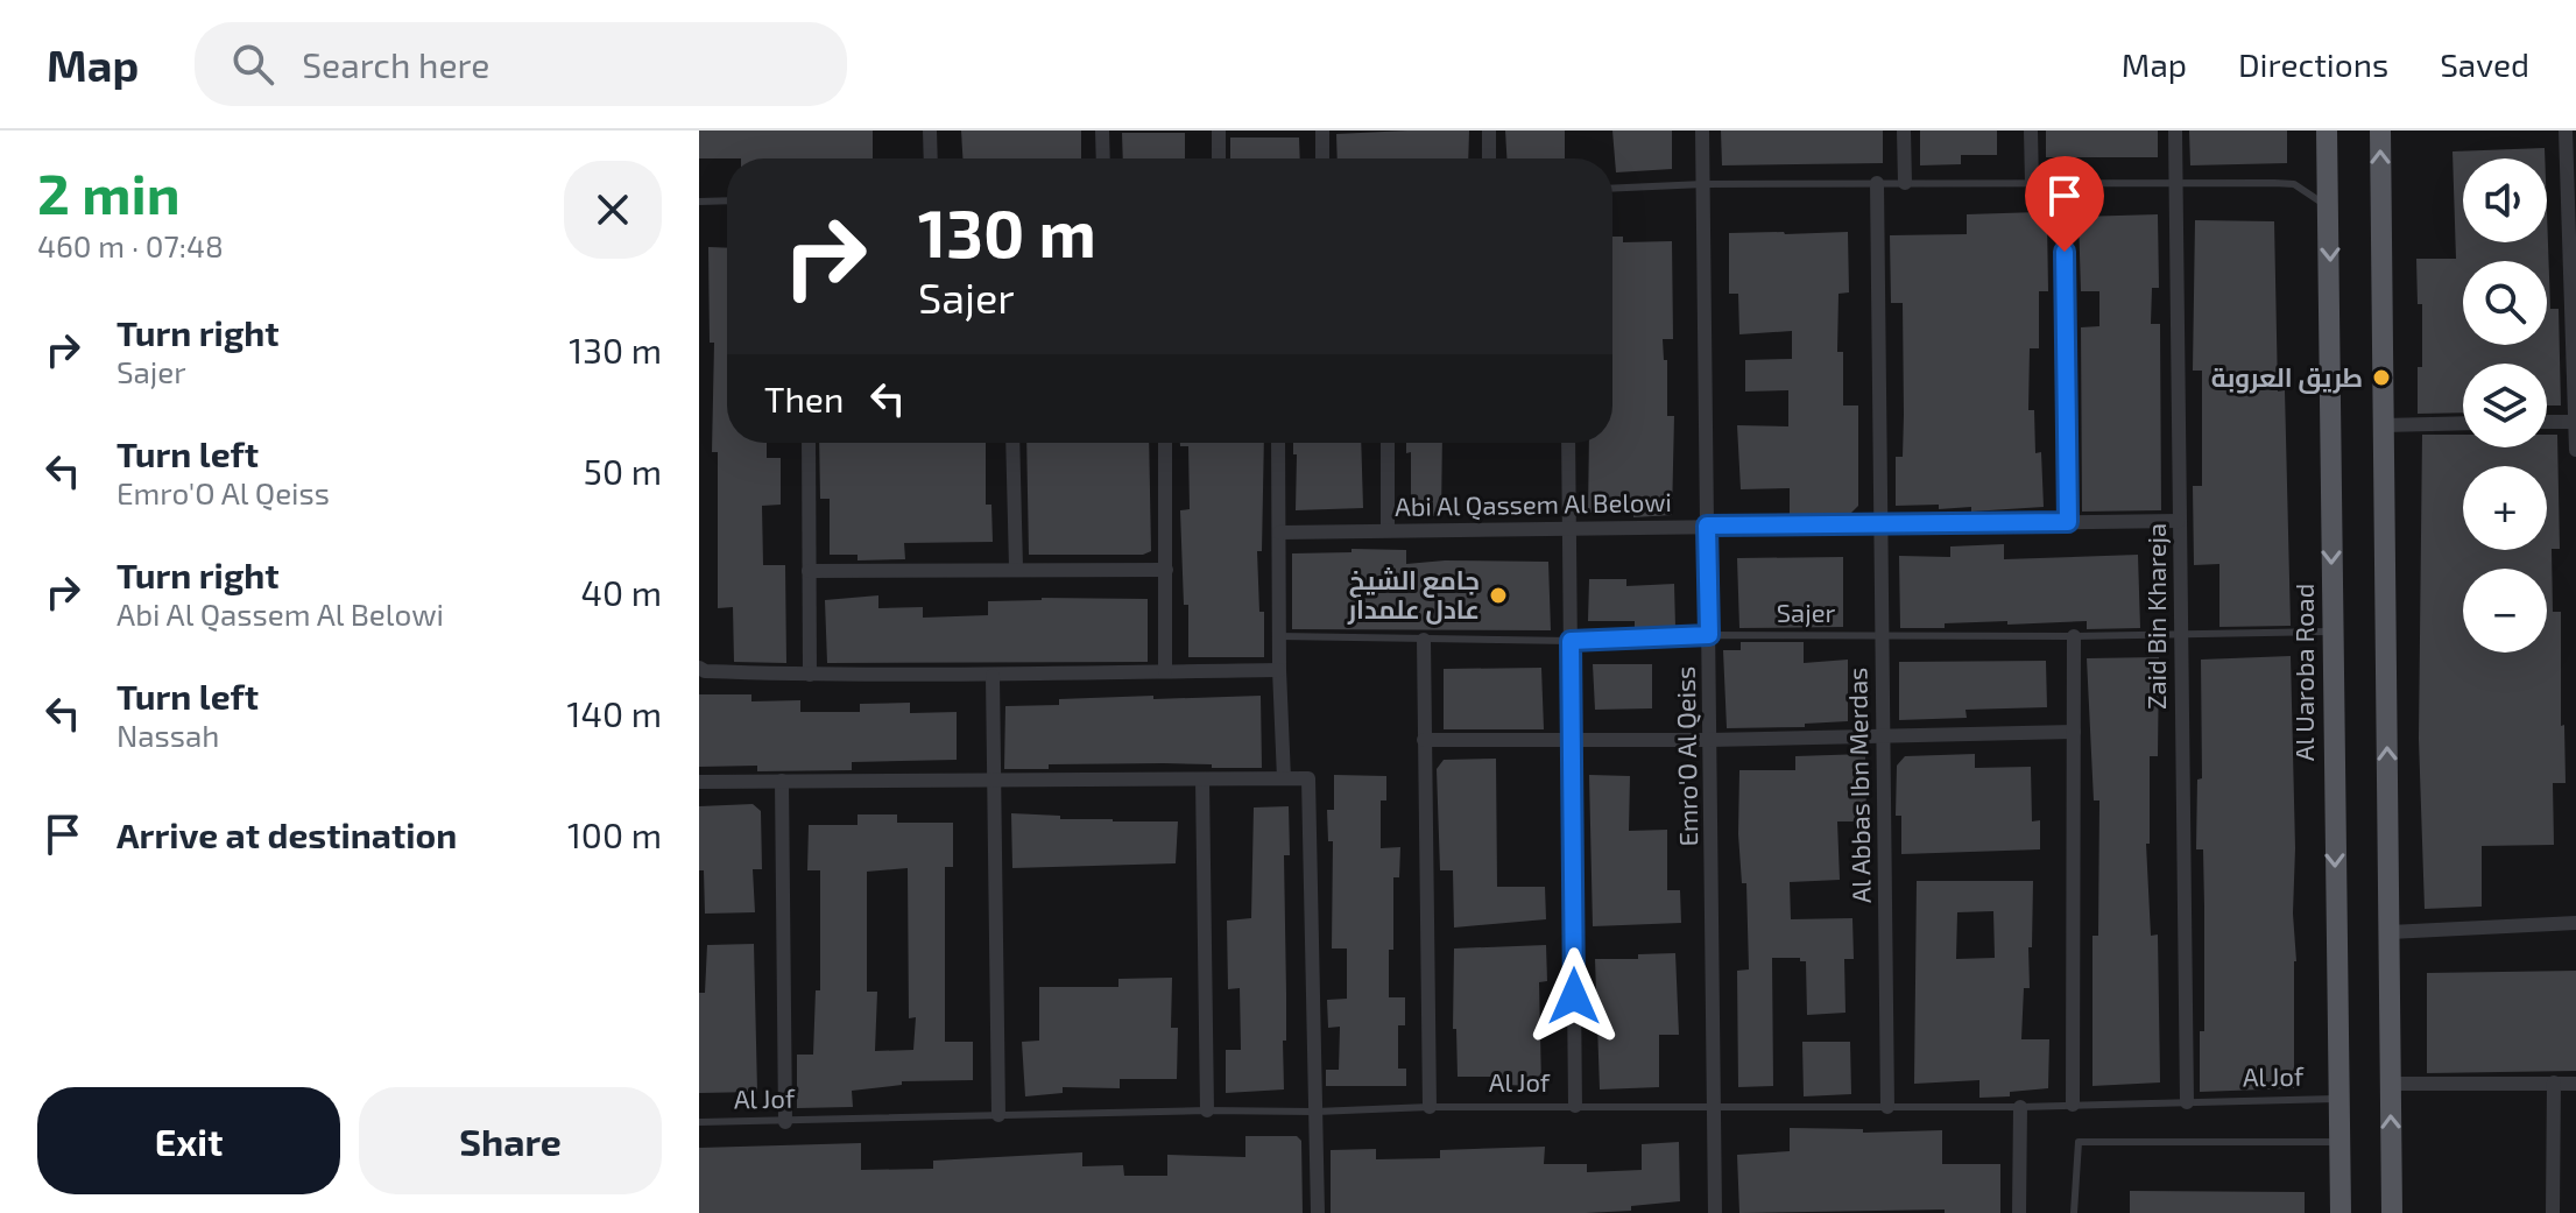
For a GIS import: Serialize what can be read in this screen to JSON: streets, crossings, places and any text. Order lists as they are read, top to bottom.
{
  "streets": {
    "main road": ["Al Uaroba Road"],
    "street": [
      "Abi Al Qassem Al Belowi",
      "Zaid Bin Khareja",
      "Emro'O Al Qeiss",
      "Al Abbas Ibn Merdas"
    ],
    "lane": ["Sajer", "Al Jof"]
  },
  "crossings": [
    ["Abi Al Qassem Al Belowi", "Zaid Bin Khareja"],
    ["Abi Al Qassem Al Belowi", "Emro'O Al Qeiss"],
    ["Abi Al Qassem Al Belowi", "Al Abbas Ibn Merdas"],
    ["Sajer", "Zaid Bin Khareja"],
    ["Sajer", "Al Uaroba Road"],
    ["Sajer", "Emro'O Al Qeiss"],
    ["Sajer", "Al Abbas Ibn Merdas"],
    ["Zaid Bin Khareja", "Al Jof"],
    ["Al Uaroba Road", "Al Jof"],
    ["Emro'O Al Qeiss", "Al Jof"],
    ["Al Abbas Ibn Merdas", "Al Jof"]
  ],
  "places": ["طريق العروبة", "جامع الشيخ عادل علمدار"],
  "page": {
    "header": "Map",
    "search": "Search here",
    "nav": ["Map", "Directions", "Saved"],
    "heading": ["2 min", "460 m · 07:48"],
    "map_buttons": ["+", "−"],
    "turn": ["130 m", "Sajer"],
    "list": [
      {
        "name": "Turn right",
        "note": "Sajer",
        "value": "130 m"
      },
      {
        "name": "Turn left",
        "note": "Emro'O Al Qeiss",
        "value": "50 m"
      },
      {
        "name": "Turn right",
        "note": "Abi Al Qassem Al Belowi",
        "value": "40 m"
      },
      {
        "name": "Turn left",
        "note": "Nassah",
        "value": "140 m"
      },
      {
        "name": "Arrive at destination",
        "value": "100 m"
      }
    ],
    "then": "Then",
    "buttons": ["Exit", "Share"]
  }
}
